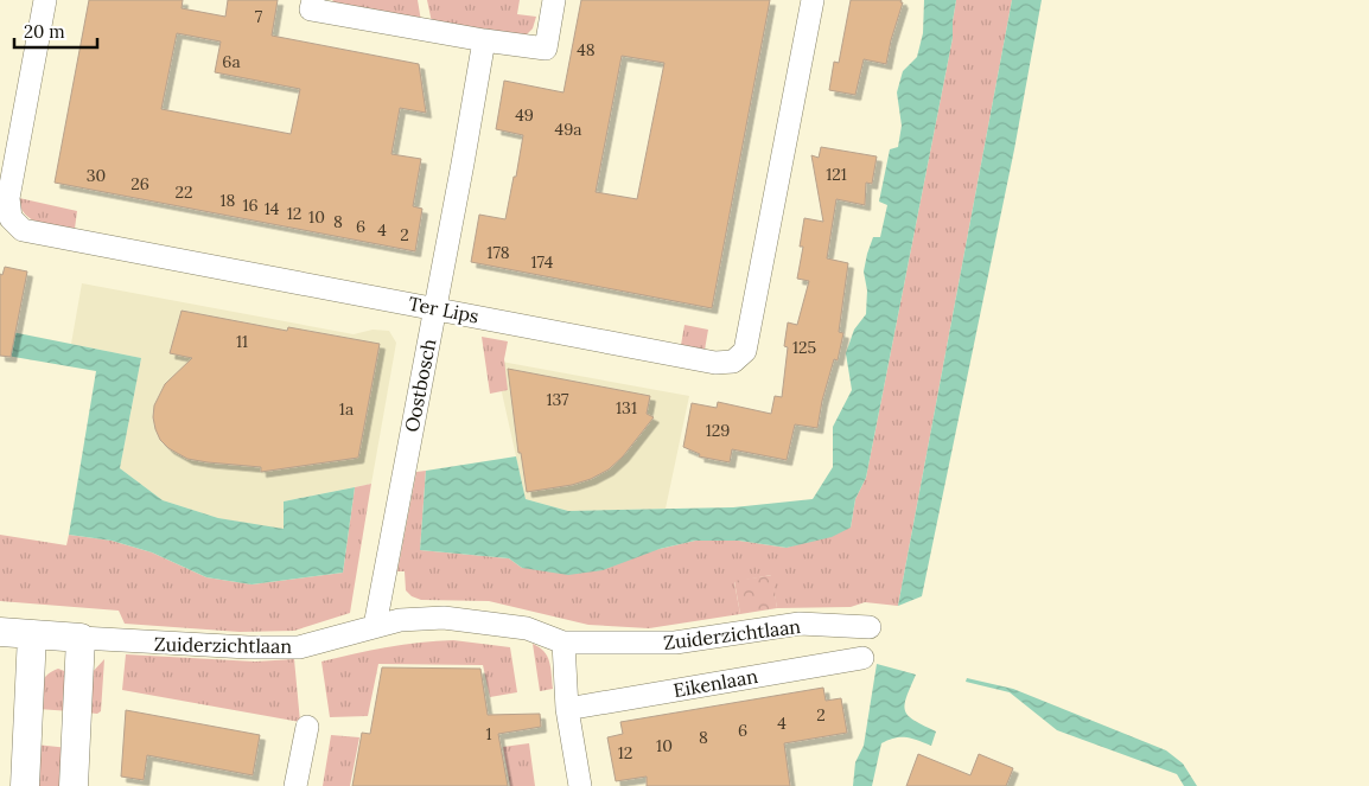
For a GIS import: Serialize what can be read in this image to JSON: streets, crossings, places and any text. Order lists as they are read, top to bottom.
{
  "streets": {
    "street": [
      "Ter Lips",
      "Oostbosch",
      "Zuiderzichtlaan",
      "Eikenlaan"
    ]
  },
  "crossings": [
    ["Ter Lips", "Oostbosch"],
    ["Oostbosch", "Zuiderzichtlaan"]
  ],
  "house_numbers": [
    "7",
    "48",
    "6a",
    "49",
    "49a",
    "121",
    "30",
    "26",
    "22",
    "18",
    "16",
    "14",
    "12",
    "10",
    "8",
    "6",
    "4",
    "2",
    "178",
    "174",
    "11",
    "125",
    "137",
    "131",
    "1a",
    "129",
    "2",
    "4",
    "6",
    "1",
    "8",
    "10",
    "12"
  ],
  "scale_bar": "20 m"
}
